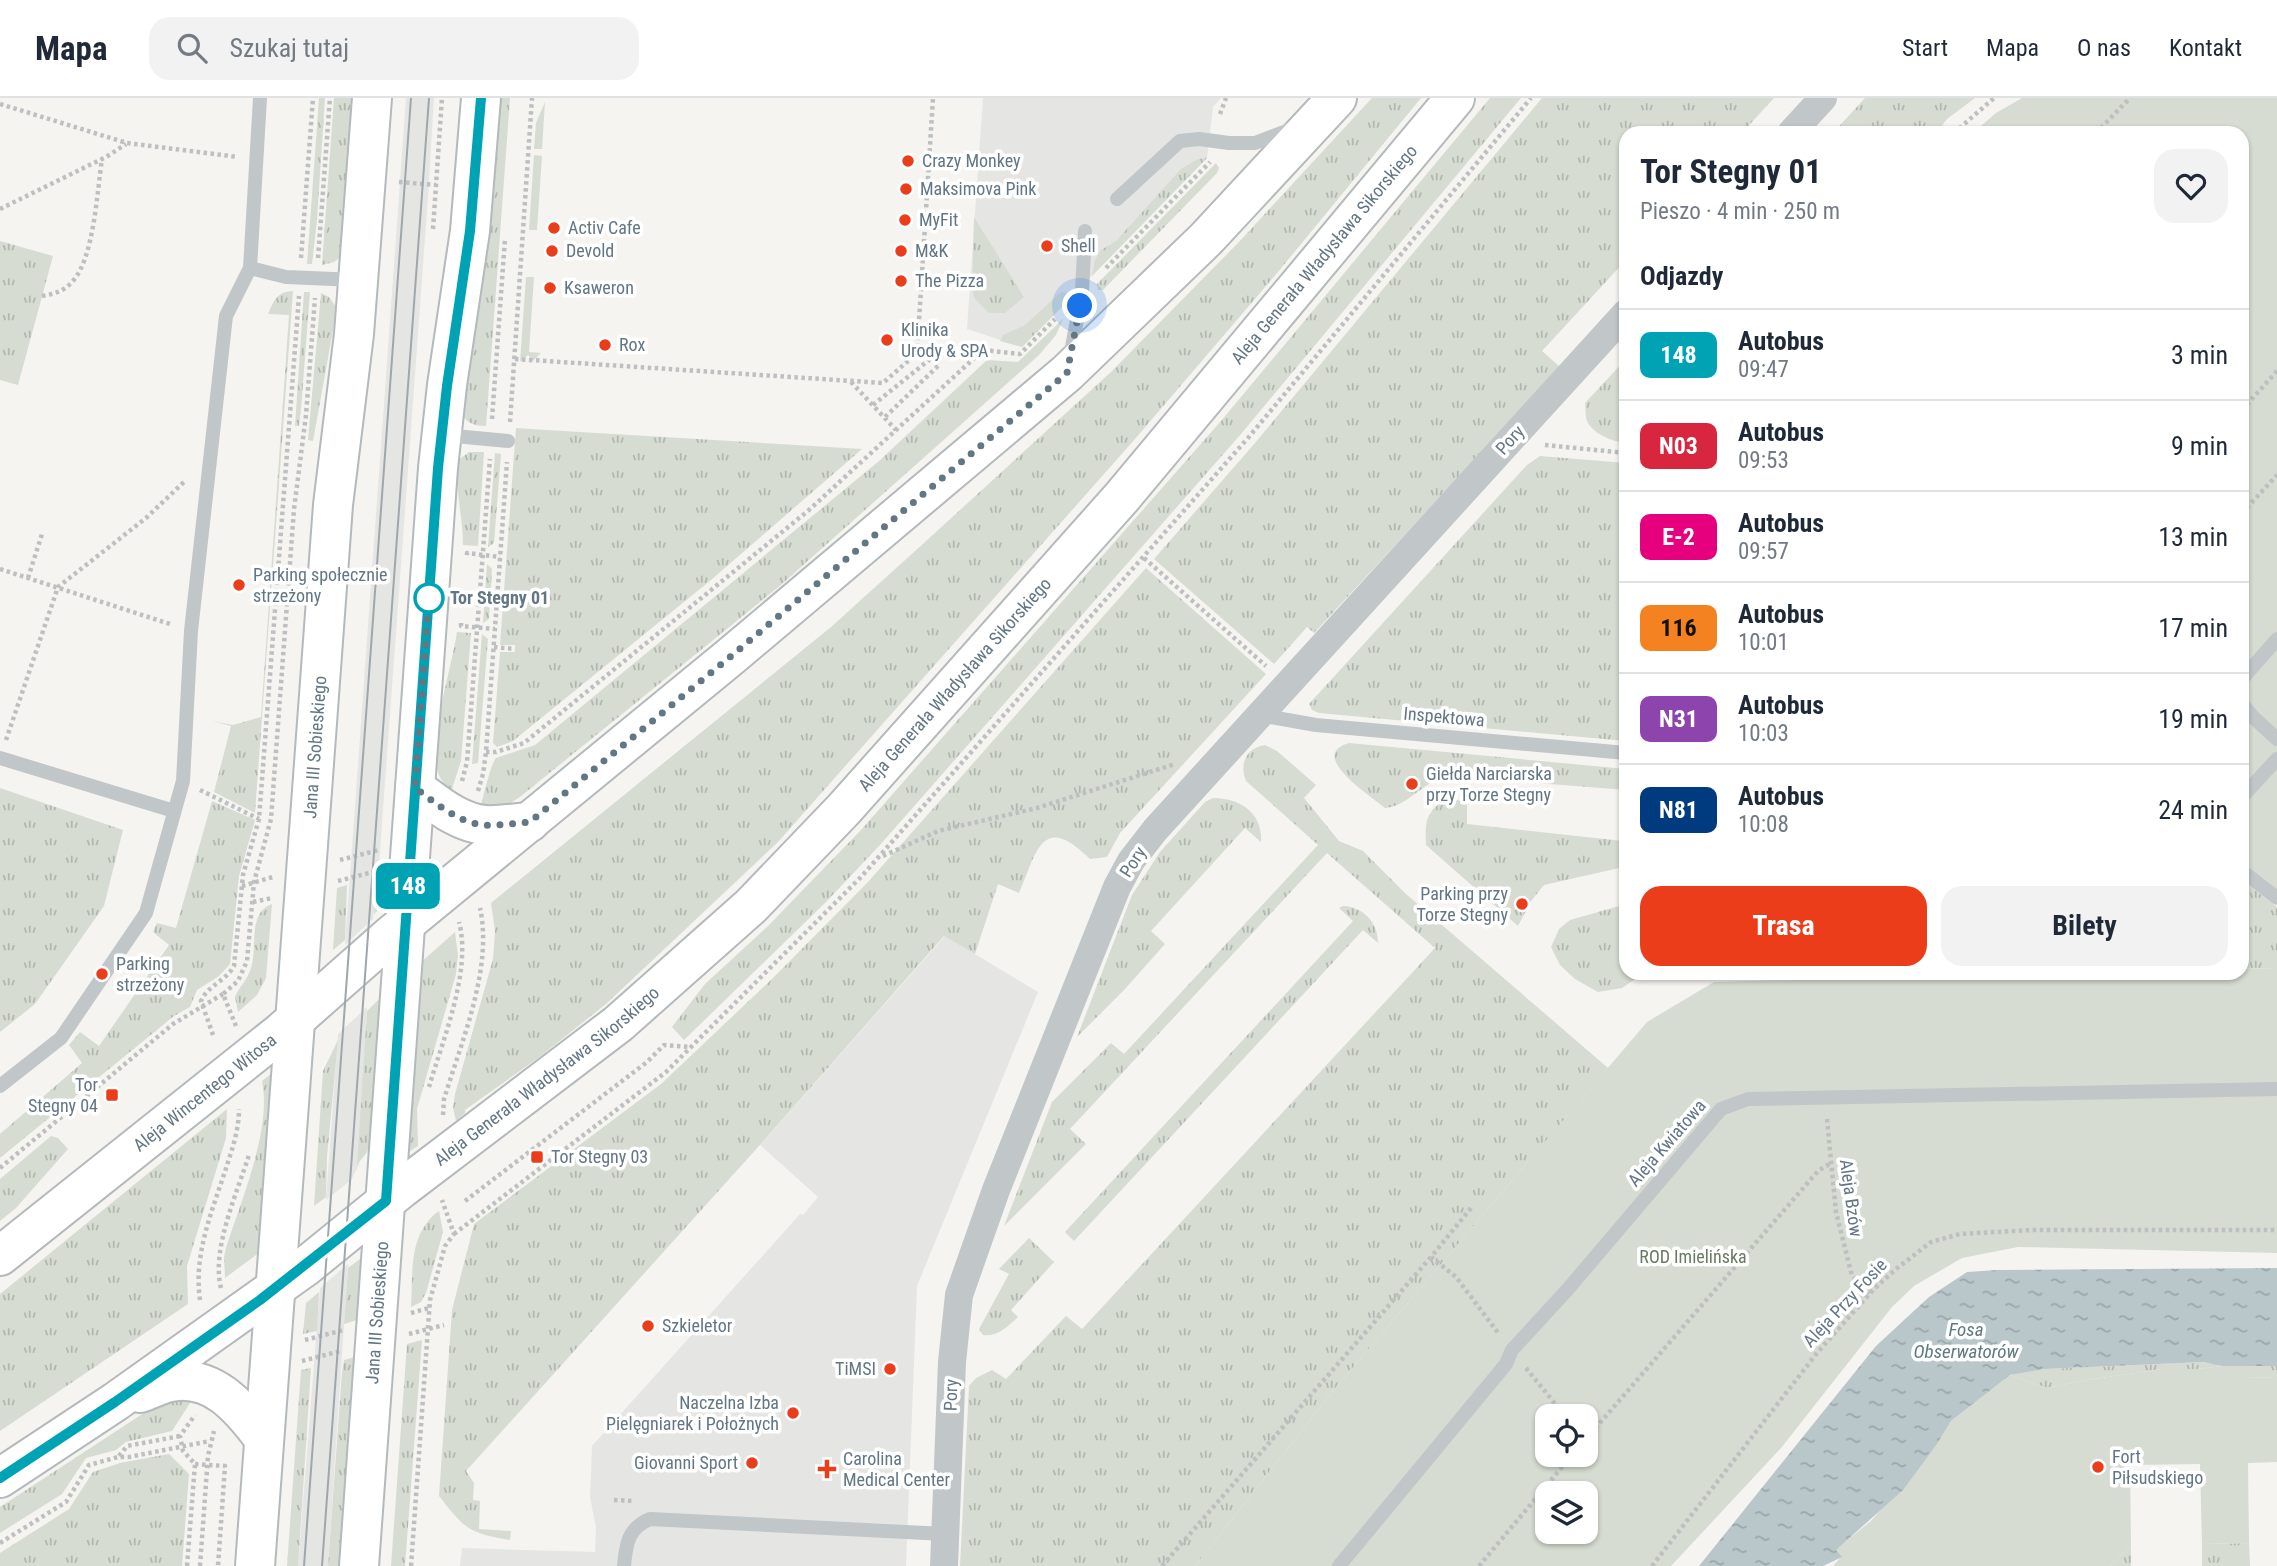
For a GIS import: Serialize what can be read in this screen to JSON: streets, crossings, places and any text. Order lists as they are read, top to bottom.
{
  "streets": {
    "main road": ["Aleja Generała Władysława Sikorskiego", "Jana III Sobieskiego", "Aleja Wincentego Witosa"],
    "street": ["Pory"],
    "lane": ["Inspektowa", "Aleja Kwiatowa"],
    "path": ["Aleja Bzów", "Aleja Przy Fosie"]
  },
  "crossings": [
    ["Aleja Generała Władysława Sikorskiego", "Jana III Sobieskiego"],
    ["Pory", "Inspektowa"],
    ["Jana III Sobieskiego", "Aleja Wincentego Witosa"],
    ["Aleja Kwiatowa", "Aleja Bzów"],
    ["Aleja Bzów", "Aleja Przy Fosie"]
  ],
  "water": ["Fosa Obserwatorów"],
  "parks": ["ROD Imielińska"],
  "places": {
    "other": [
      "Crazy Monkey",
      "Maksimova Pink",
      "MyFit",
      "Activ Cafe",
      "Shell",
      "Devold",
      "M&K",
      "The Pizza",
      "Ksaweron",
      "Klinika Urody & SPA",
      "Rox",
      "Parking społecznie strzeżony",
      "Tor Stegny 01",
      "Giełda Narciarska przy Torze Stegny",
      "Parking przy Torze Stegny",
      "Parking strzeżony",
      "Szkieletor",
      "TiMSI",
      "Naczelna Izba Pielęgniarek i Położnych",
      "Giovanni Sport",
      "Fort Piłsudskiego"
    ],
    "transit": ["Tor Stegny 04", "Tor Stegny 03"],
    "health": ["Carolina Medical Center"]
  },
  "lines": ["bus line 148"],
  "page": {
    "header": "Mapa",
    "search": "Szukaj tutaj",
    "nav": [
      "Start",
      "Mapa",
      "O nas",
      "Kontakt"
    ],
    "on_map": "148",
    "heading": [
      ["Tor Stegny 01", "Pieszo · 4 min · 250 m"],
      "Odjazdy"
    ],
    "list": [
      {
        "mark": "148",
        "name": "Autobus",
        "note": "09:47",
        "value": "3 min"
      },
      {
        "mark": "N03",
        "name": "Autobus",
        "note": "09:53",
        "value": "9 min"
      },
      {
        "mark": "E-2",
        "name": "Autobus",
        "note": "09:57",
        "value": "13 min"
      },
      {
        "mark": "116",
        "name": "Autobus",
        "note": "10:01",
        "value": "17 min"
      },
      {
        "mark": "N31",
        "name": "Autobus",
        "note": "10:03",
        "value": "19 min"
      },
      {
        "mark": "N81",
        "name": "Autobus",
        "note": "10:08",
        "value": "24 min"
      }
    ],
    "buttons": ["Trasa", "Bilety"]
  }
}
